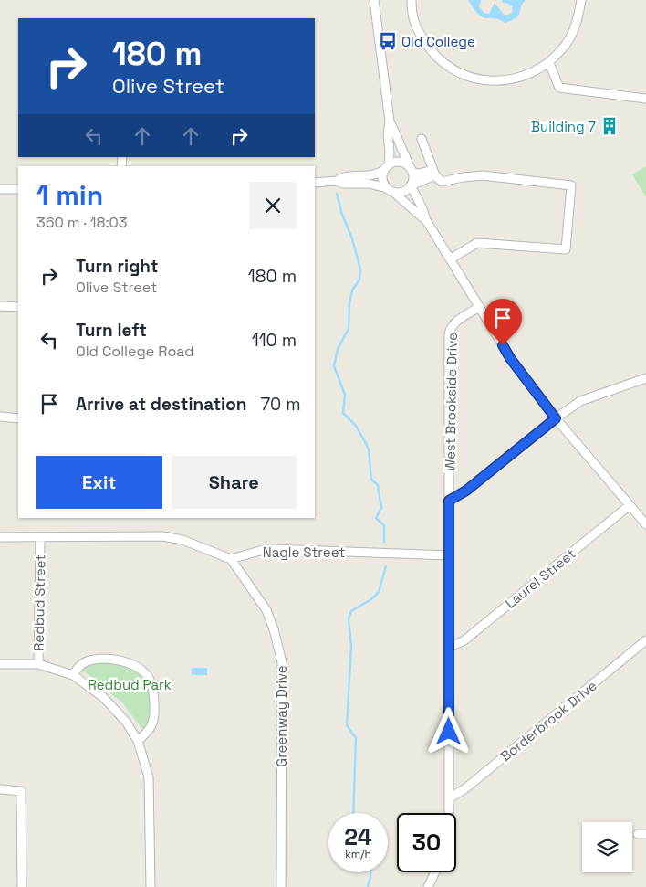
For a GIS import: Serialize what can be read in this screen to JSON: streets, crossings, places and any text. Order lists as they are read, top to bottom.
{
  "streets": {
    "street": [
      "West Brookside Drive",
      "Nagle Street",
      "Laurel Street",
      "Redbud Street",
      "Greenway Drive",
      "Borderbrook Drive"
    ]
  },
  "crossings": [
    ["West Brookside Drive", "Nagle Street"],
    ["West Brookside Drive", "Laurel Street"],
    ["West Brookside Drive", "Borderbrook Drive"],
    ["Nagle Street", "Greenway Drive"]
  ],
  "parks": ["Redbud Park"],
  "places": {
    "bus stop": ["Old College"],
    "building": ["Building 7"]
  },
  "page": {
    "turn": ["180 m", "Olive Street"],
    "heading": ["1 min", "360 m · 18:03"],
    "list": [
      {
        "name": "Turn right",
        "note": "Olive Street",
        "value": "180 m"
      },
      {
        "name": "Turn left",
        "note": "Old College Road",
        "value": "110 m"
      },
      {
        "name": "Arrive at destination",
        "value": "70 m"
      }
    ],
    "buttons": ["Exit", "Share"],
    "speed": "24 km/h",
    "limit": "30"
  }
}
